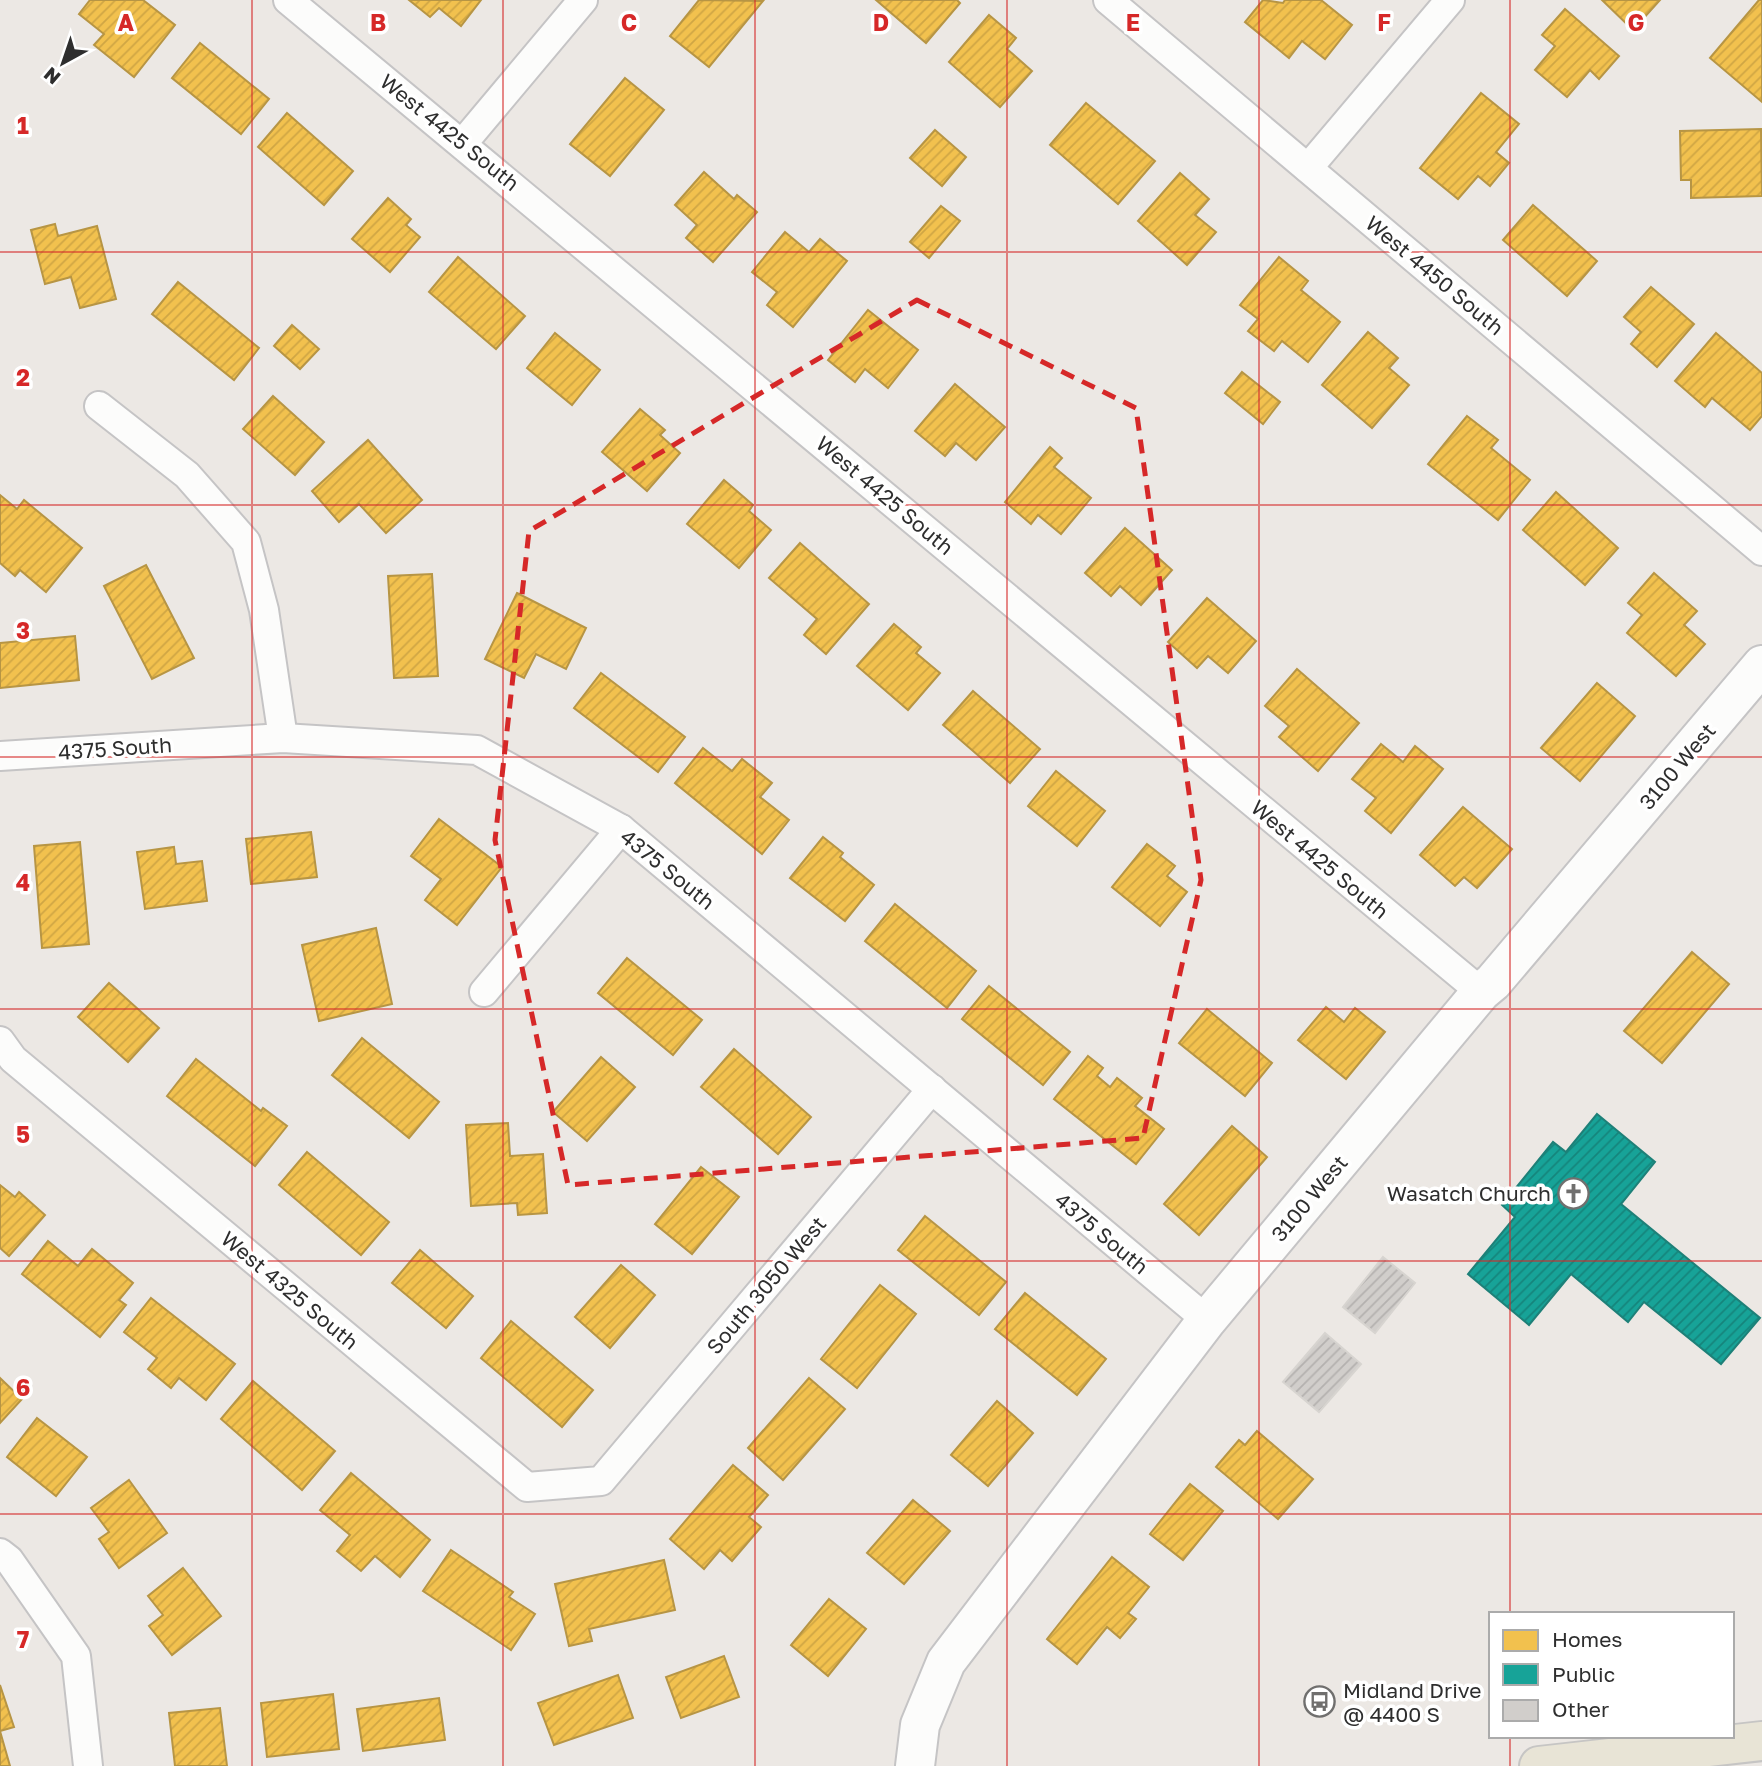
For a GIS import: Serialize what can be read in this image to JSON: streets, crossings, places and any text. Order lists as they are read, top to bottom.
{
  "streets": {
    "street": [
      "West 4425 South",
      "West 4450 South",
      "4375 South",
      "3100 West",
      "South 3050 West",
      "West 4325 South"
    ]
  },
  "crossings": [
    ["West 4425 South", "3100 West"],
    ["4375 South", "3100 West"],
    ["4375 South", "South 3050 West"],
    ["South 3050 West", "West 4325 South"]
  ],
  "places": {
    "church": ["Wasatch Church"],
    "bus stop": ["Midland Drive @ 4400 S"]
  },
  "legend": ["Homes", "Public", "Other"],
  "north": "bottom left",
  "grid": {
    "columns": [
      "A",
      "B",
      "C",
      "D",
      "E",
      "F",
      "G"
    ],
    "rows": [
      "1",
      "2",
      "3",
      "4",
      "5",
      "6",
      "7"
    ]
  }
}
